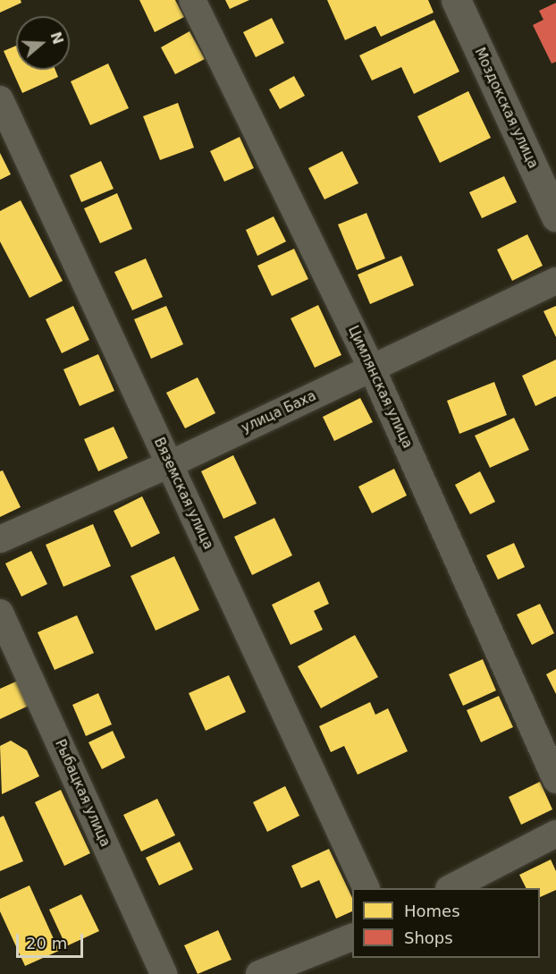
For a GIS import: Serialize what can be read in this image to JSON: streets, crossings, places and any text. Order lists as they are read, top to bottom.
{
  "streets": {
    "main road": ["Моздокская улица"],
    "street": [
      "Цимлянская улица",
      "улица Баха",
      "Вяземская улица",
      "Рыбацкая улица"
    ]
  },
  "crossings": [
    ["Цимлянская улица", "улица Баха"],
    ["улица Баха", "Вяземская улица"]
  ],
  "legend": ["Homes", "Shops"],
  "scale_bar": "20 m",
  "north": "right"
}
